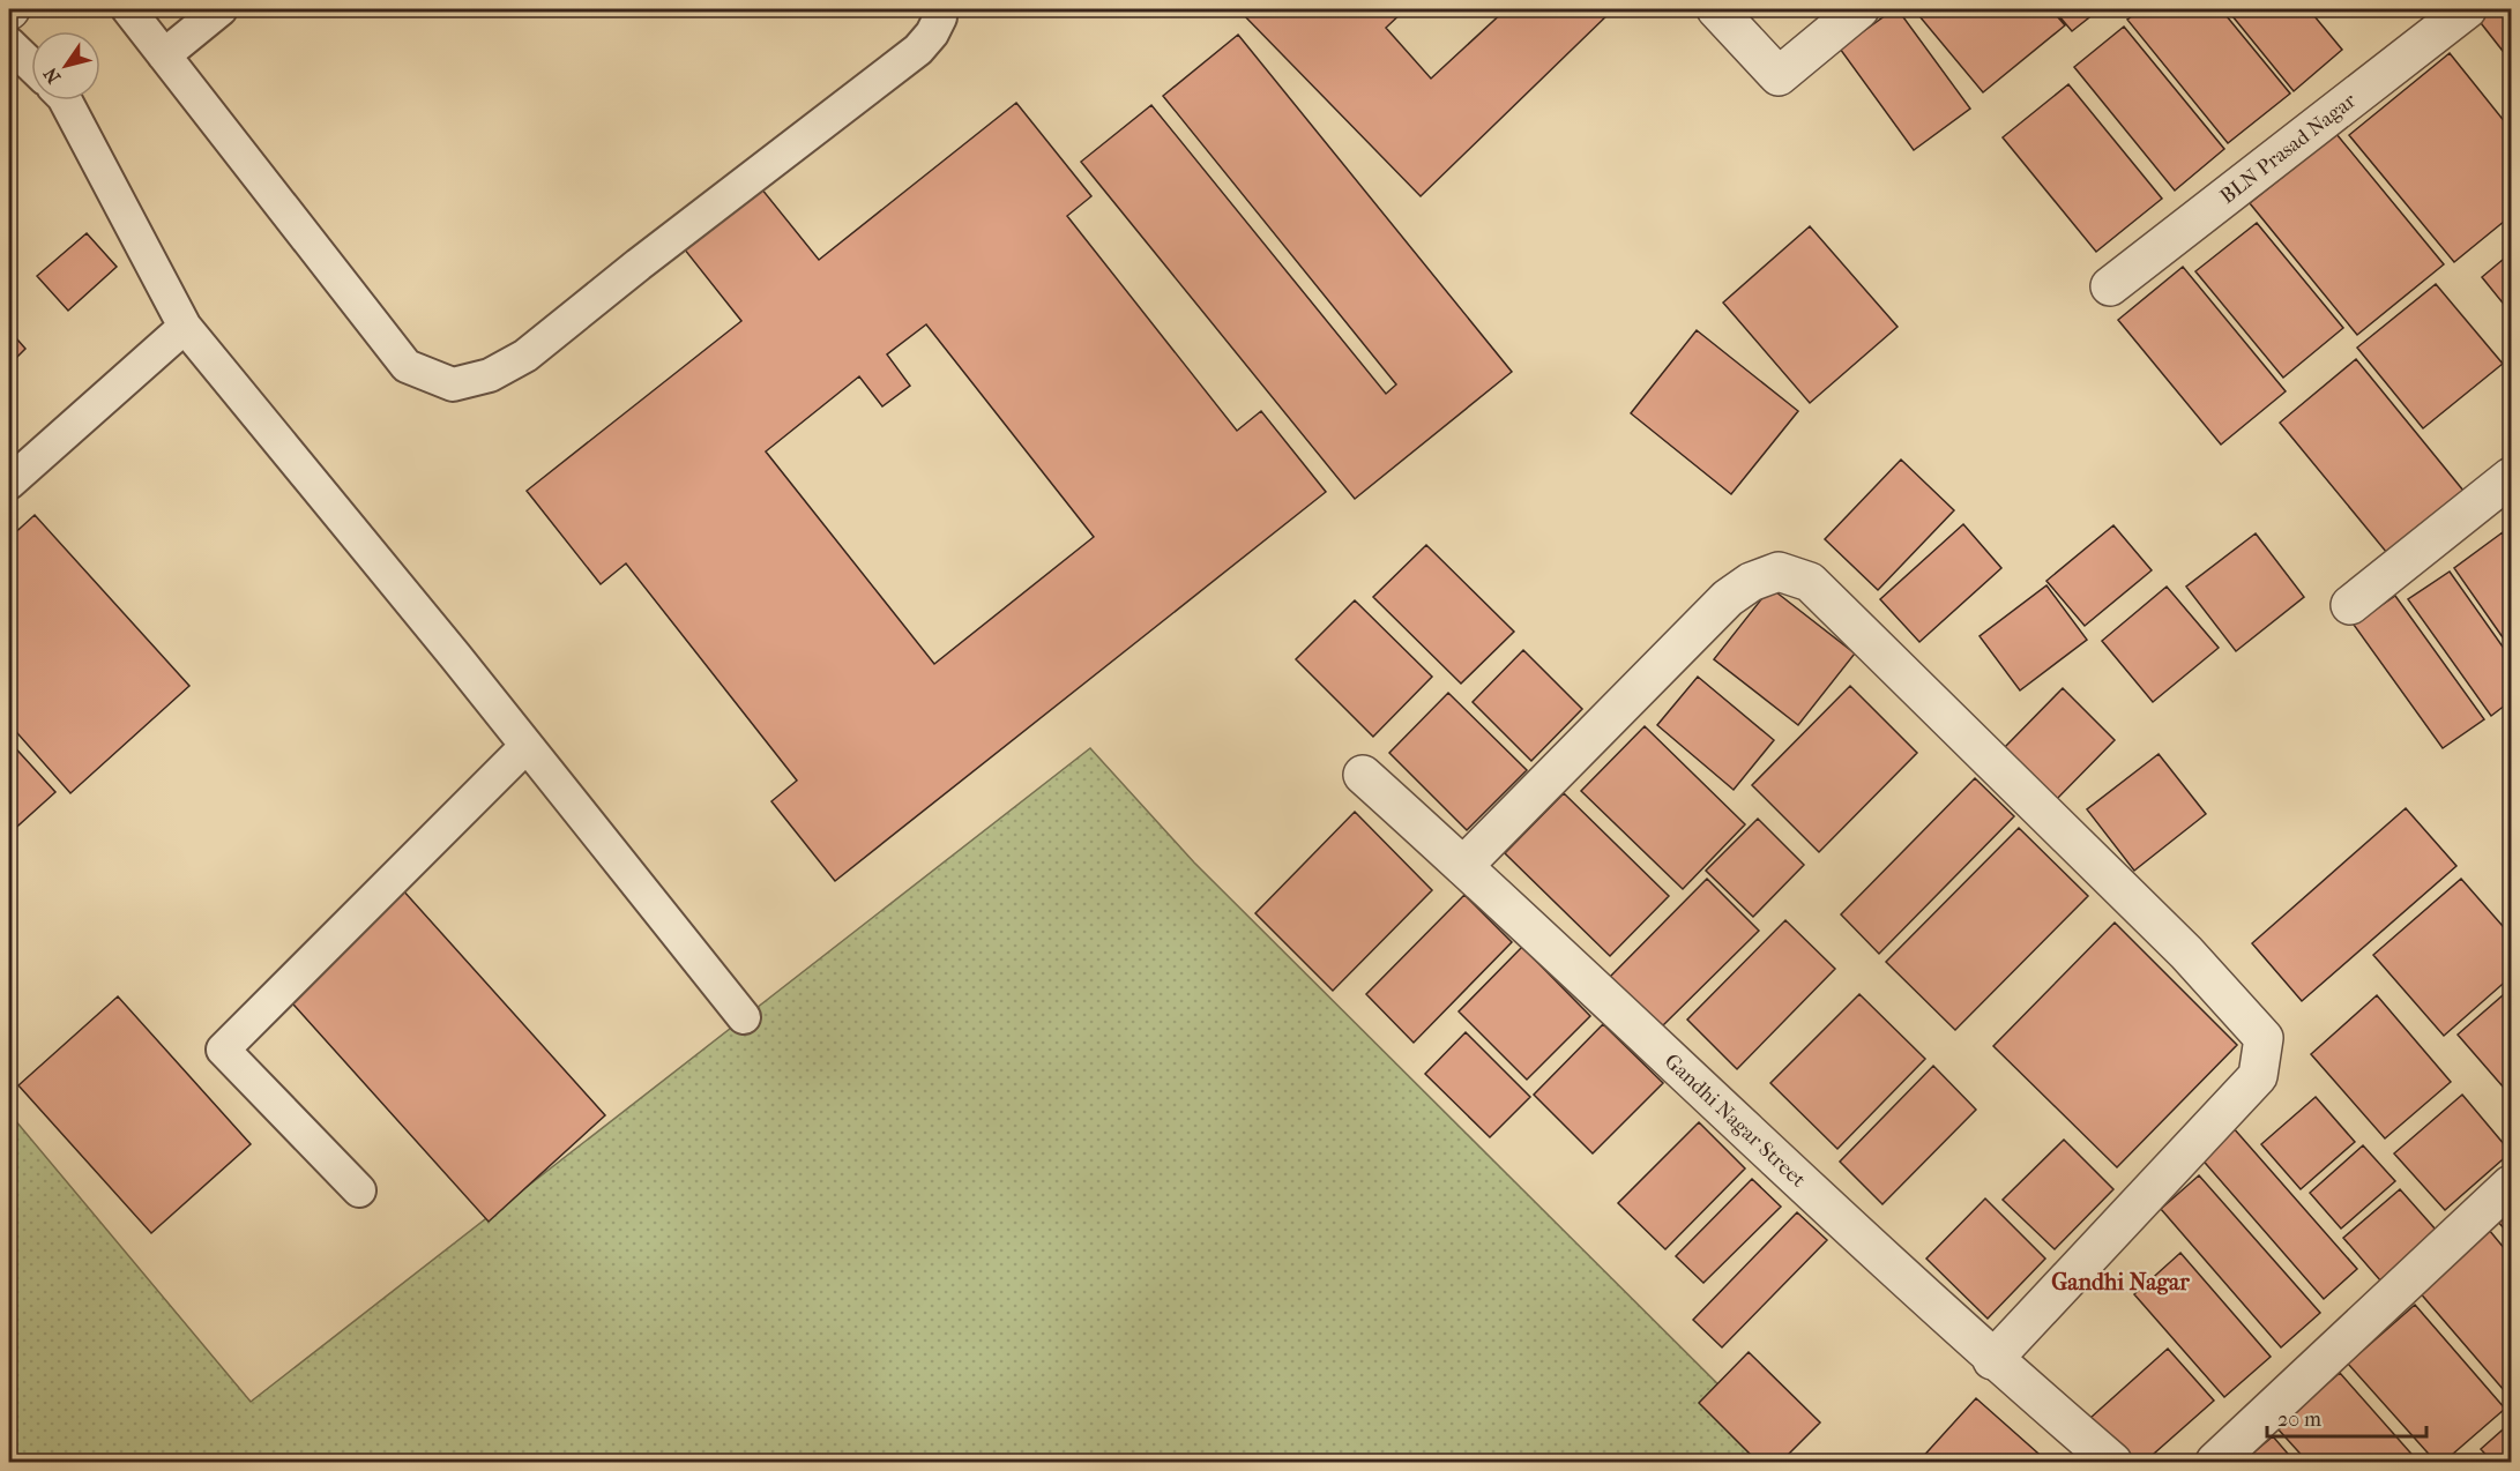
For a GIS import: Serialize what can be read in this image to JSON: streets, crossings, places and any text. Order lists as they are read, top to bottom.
{
  "streets": {
    "street": ["BLN Prasad Nagar", "Gandhi Nagar Street"]
  },
  "districts": ["Gandhi Nagar"],
  "scale_bar": "20 m",
  "north": "bottom left"
}
